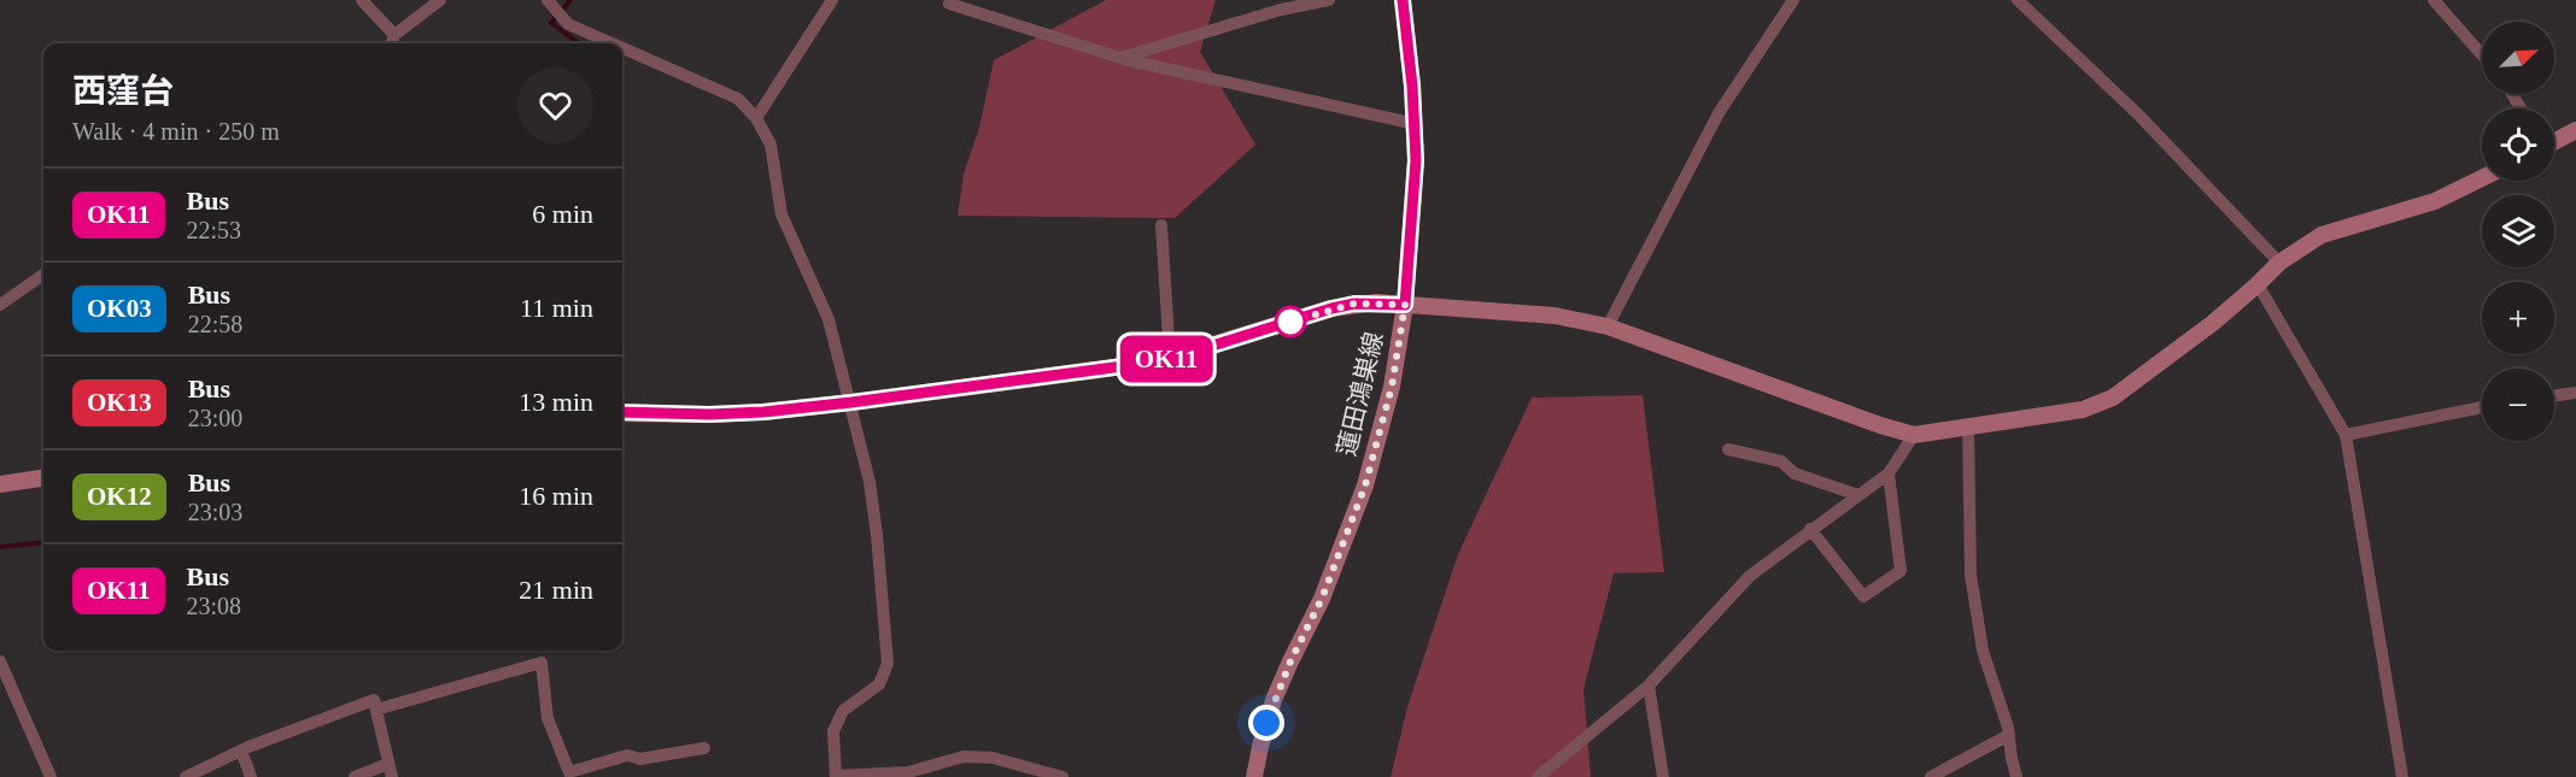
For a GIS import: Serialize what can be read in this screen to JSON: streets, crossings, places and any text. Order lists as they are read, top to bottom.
{
  "streets": {
    "street": ["蓮田鴻巣線"]
  },
  "lines": ["bus line OK11"],
  "north": "top right",
  "page": {
    "on_map": "OK11",
    "map_buttons": ["+", "−"],
    "heading": ["西窪台", "Walk · 4 min · 250 m"],
    "list": [
      {
        "mark": "OK11",
        "name": "Bus",
        "note": "22:53",
        "value": "6 min"
      },
      {
        "mark": "OK03",
        "name": "Bus",
        "note": "22:58",
        "value": "11 min"
      },
      {
        "mark": "OK13",
        "name": "Bus",
        "note": "23:00",
        "value": "13 min"
      },
      {
        "mark": "OK12",
        "name": "Bus",
        "note": "23:03",
        "value": "16 min"
      },
      {
        "mark": "OK11",
        "name": "Bus",
        "note": "23:08",
        "value": "21 min"
      }
    ]
  }
}
